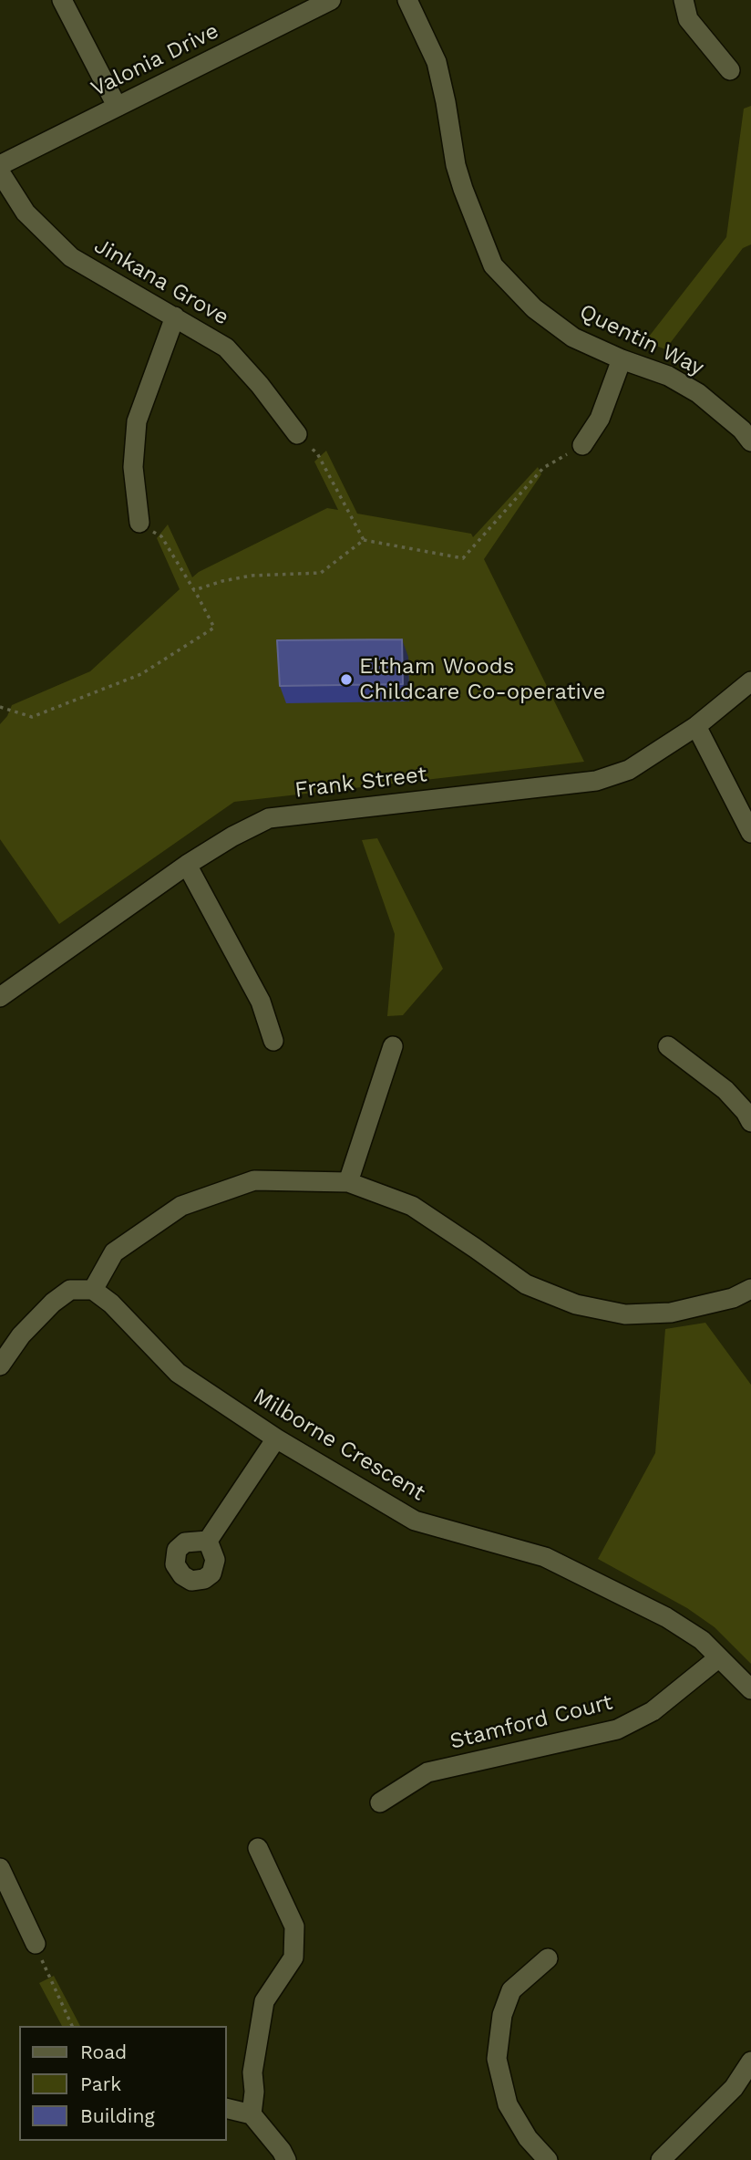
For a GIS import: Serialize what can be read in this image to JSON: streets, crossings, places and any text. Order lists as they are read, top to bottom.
{
  "streets": {
    "street": [
      "Valonia Drive",
      "Jinkana Grove",
      "Quentin Way",
      "Frank Street",
      "Milborne Crescent",
      "Stamford Court"
    ]
  },
  "crossings": [
    ["Milborne Crescent", "Stamford Court"]
  ],
  "places": ["Eltham Woods Childcare Co-operative"],
  "legend": ["Road", "Park", "Building"]
}
